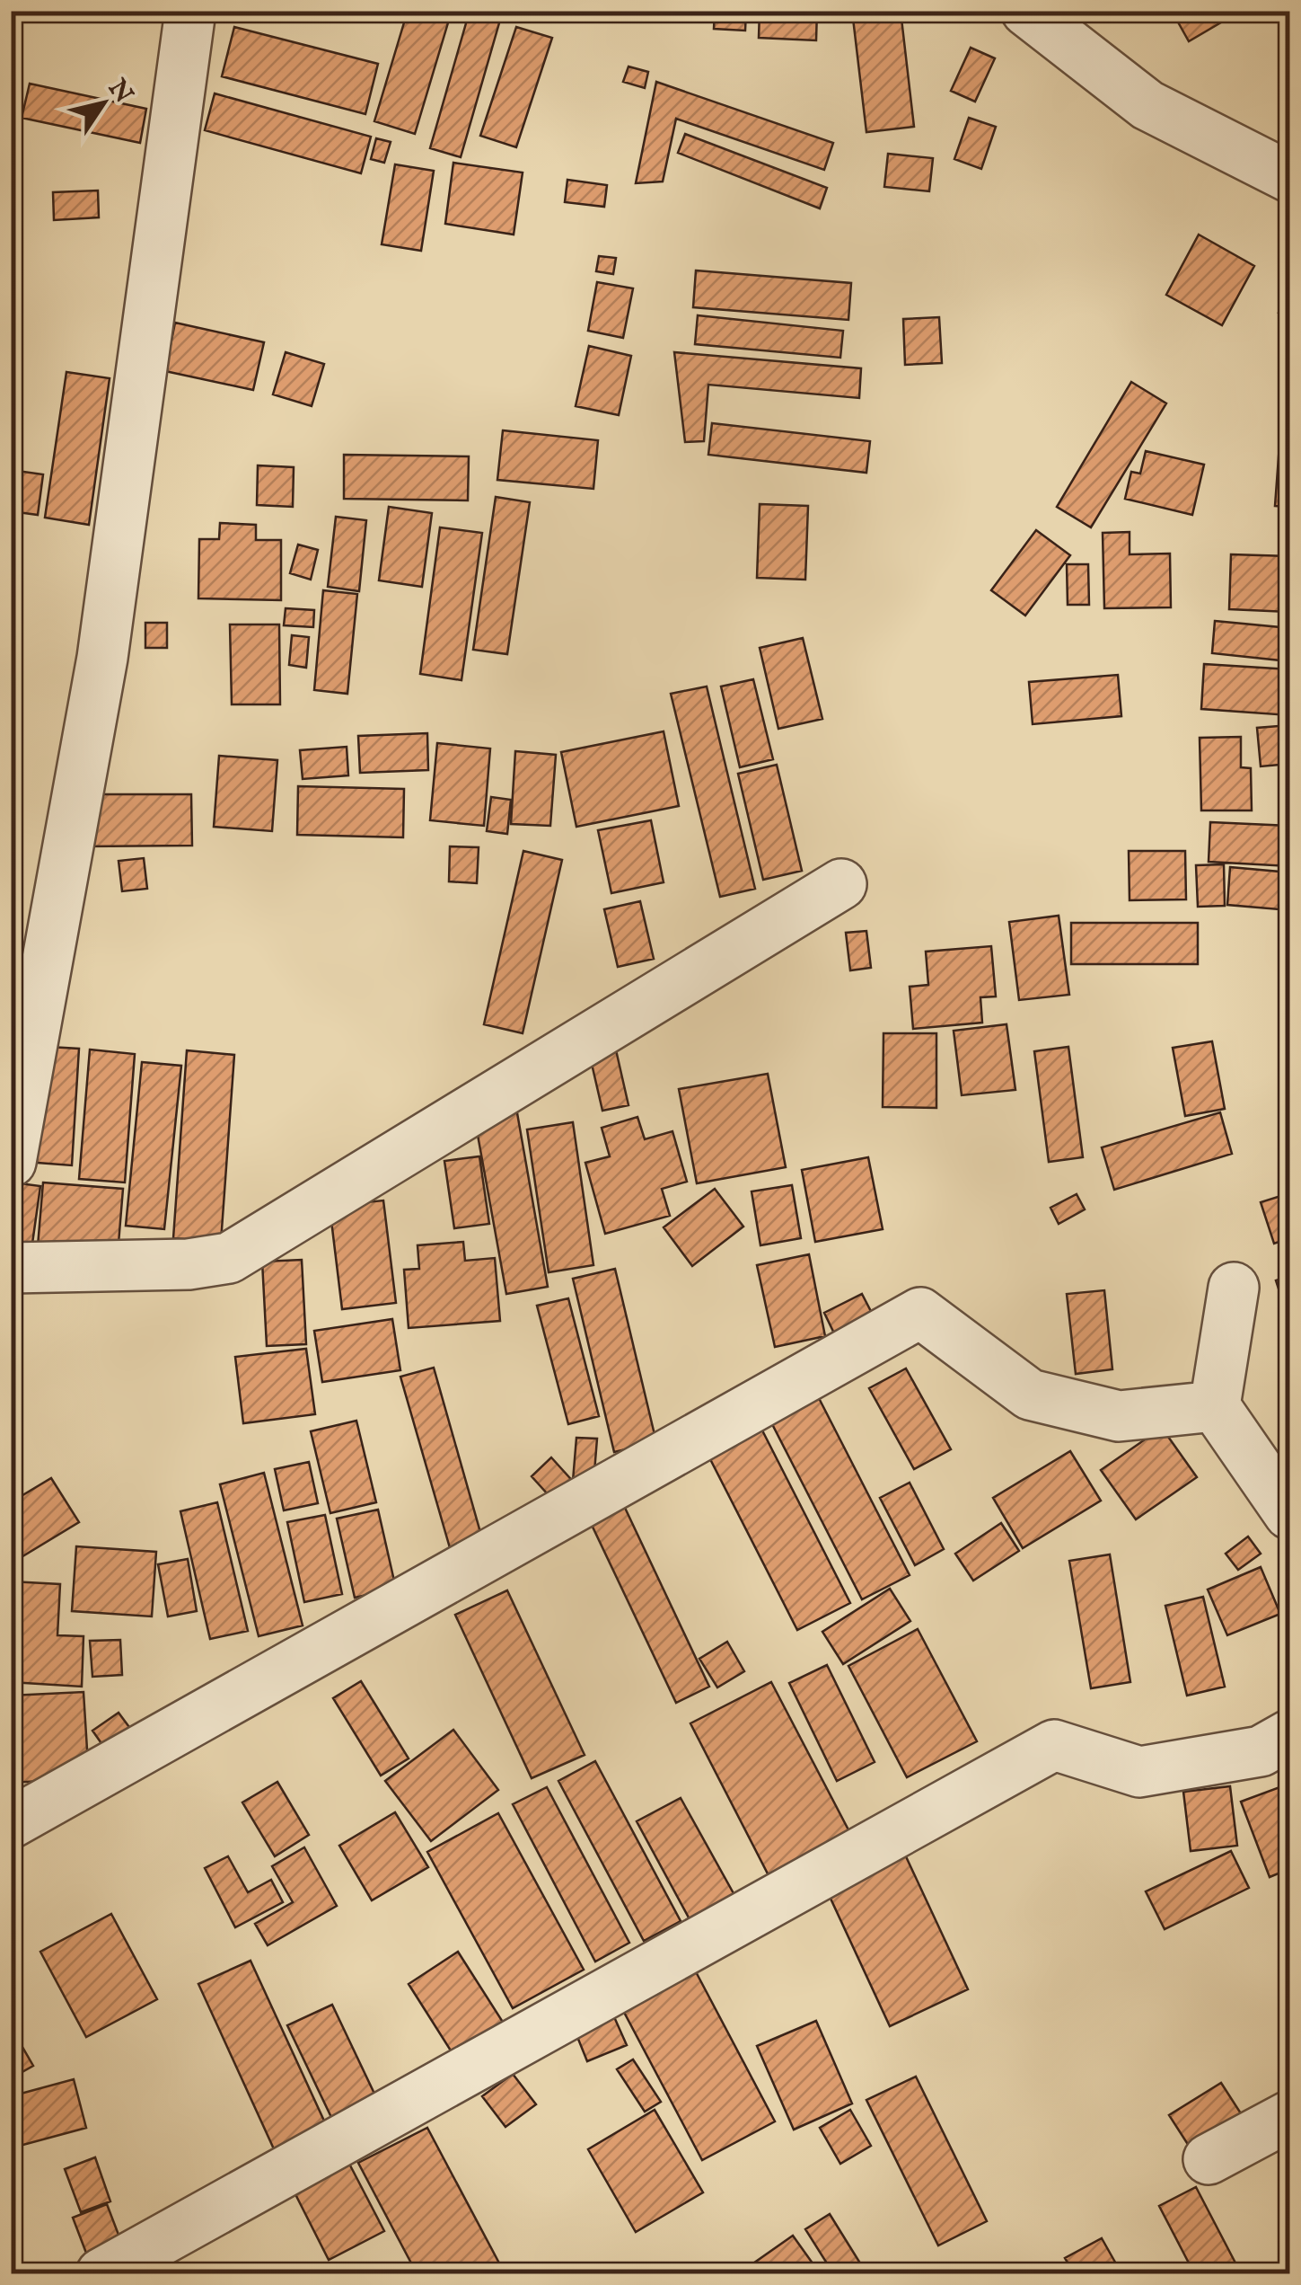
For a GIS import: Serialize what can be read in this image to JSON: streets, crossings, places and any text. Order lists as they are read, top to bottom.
{
  "north": "top right"
}
